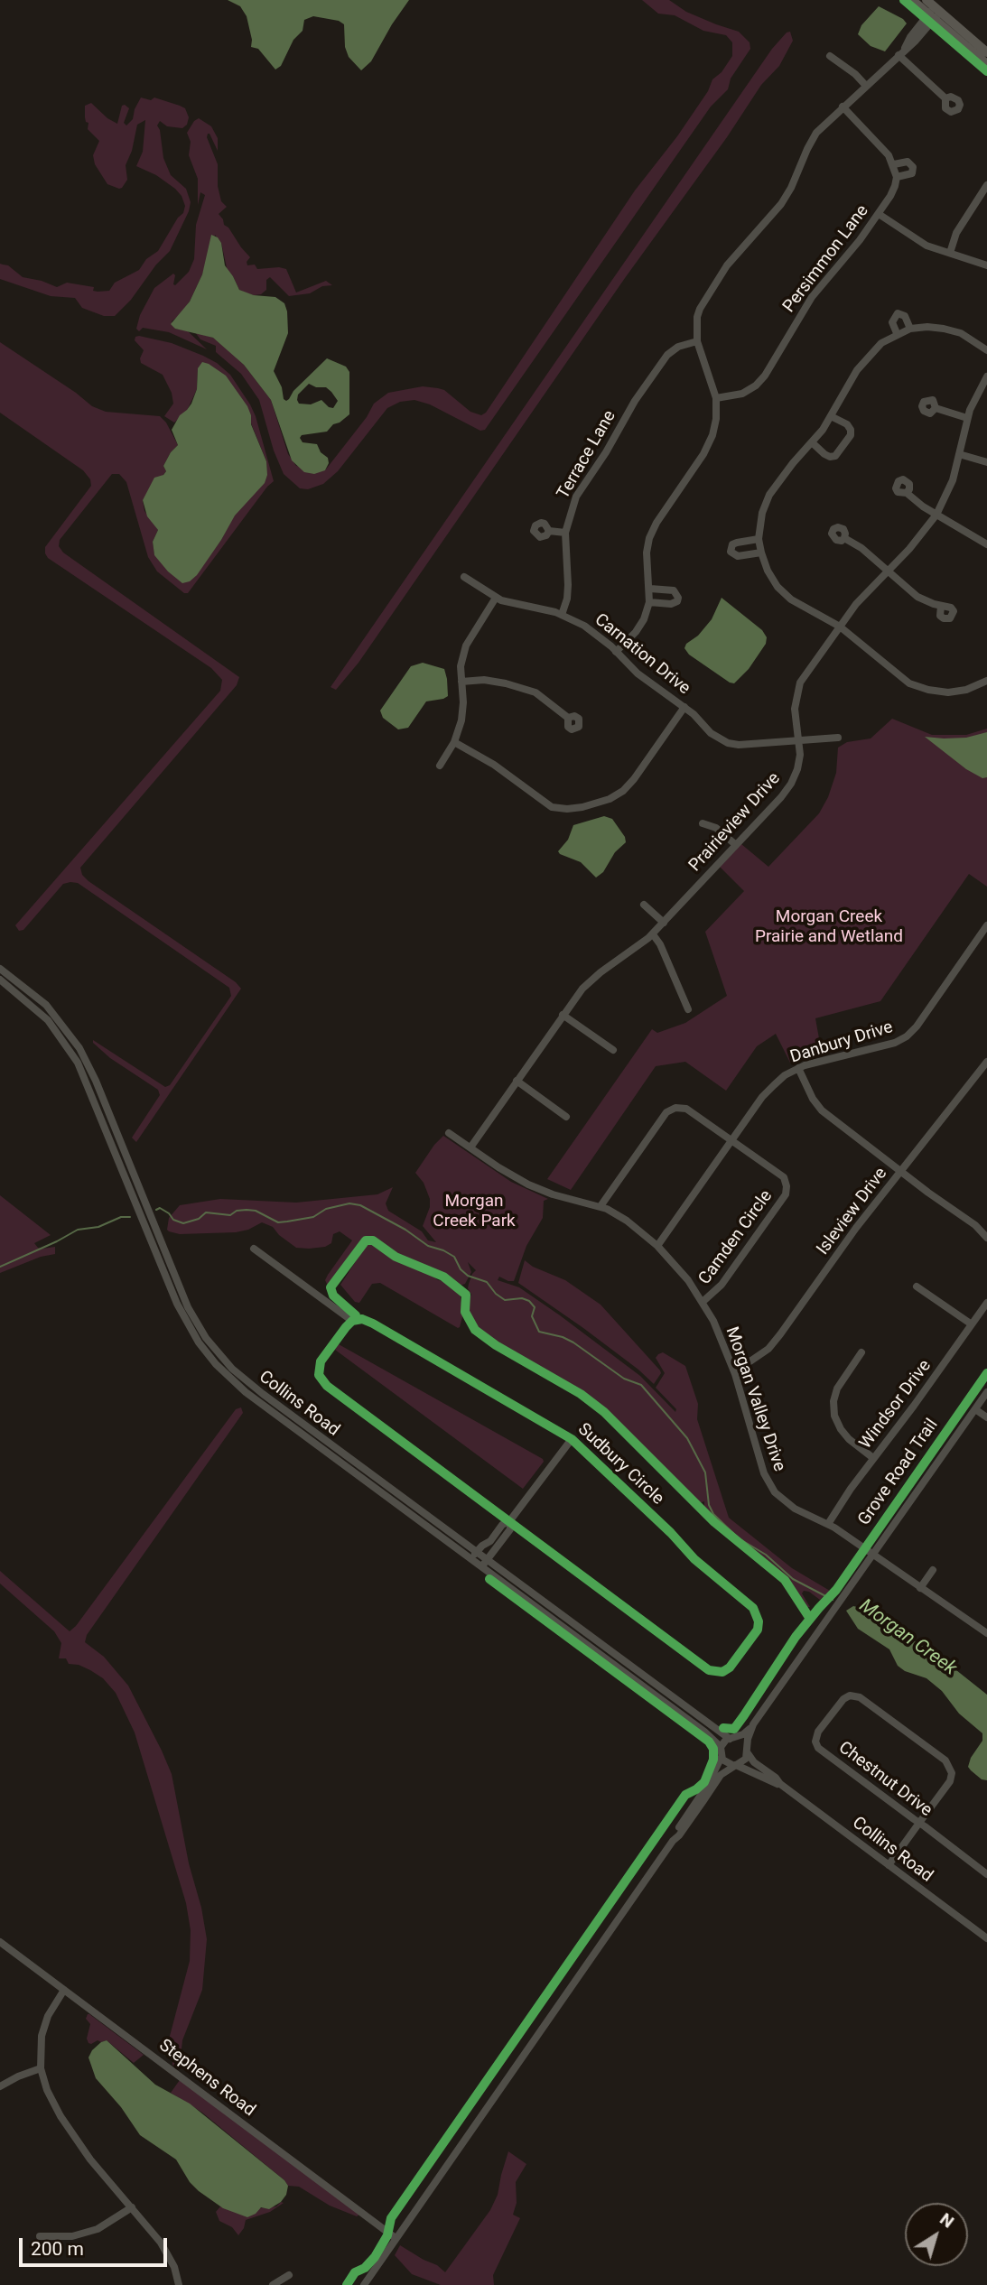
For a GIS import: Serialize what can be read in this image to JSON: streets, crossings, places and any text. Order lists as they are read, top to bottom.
{
  "streets": {
    "street": [
      "Persimmon Lane",
      "Terrace Lane",
      "Carnation Drive",
      "Prairieview Drive",
      "Danbury Drive",
      "Isleview Drive",
      "Camden Circle",
      "Morgan Valley Drive",
      "Collins Road",
      "Windsor Drive",
      "Sudbury Circle",
      "Chestnut Drive",
      "Stephens Road"
    ],
    "cycle path": ["Grove Road Trail"]
  },
  "crossings": [
    ["Terrace Lane", "Carnation Drive"],
    ["Carnation Drive", "Prairieview Drive"],
    ["Prairieview Drive", "Morgan Valley Drive"],
    ["Danbury Drive", "Camden Circle"],
    ["Danbury Drive", "Morgan Valley Drive"],
    ["Isleview Drive", "Morgan Valley Drive"],
    ["Camden Circle", "Morgan Valley Drive"],
    ["Morgan Valley Drive", "Windsor Drive"]
  ],
  "water": ["Morgan Creek"],
  "parks": ["Morgan Creek Prairie and Wetland", "Morgan Creek Park"],
  "scale_bar": "200 m",
  "north": "top right"
}
